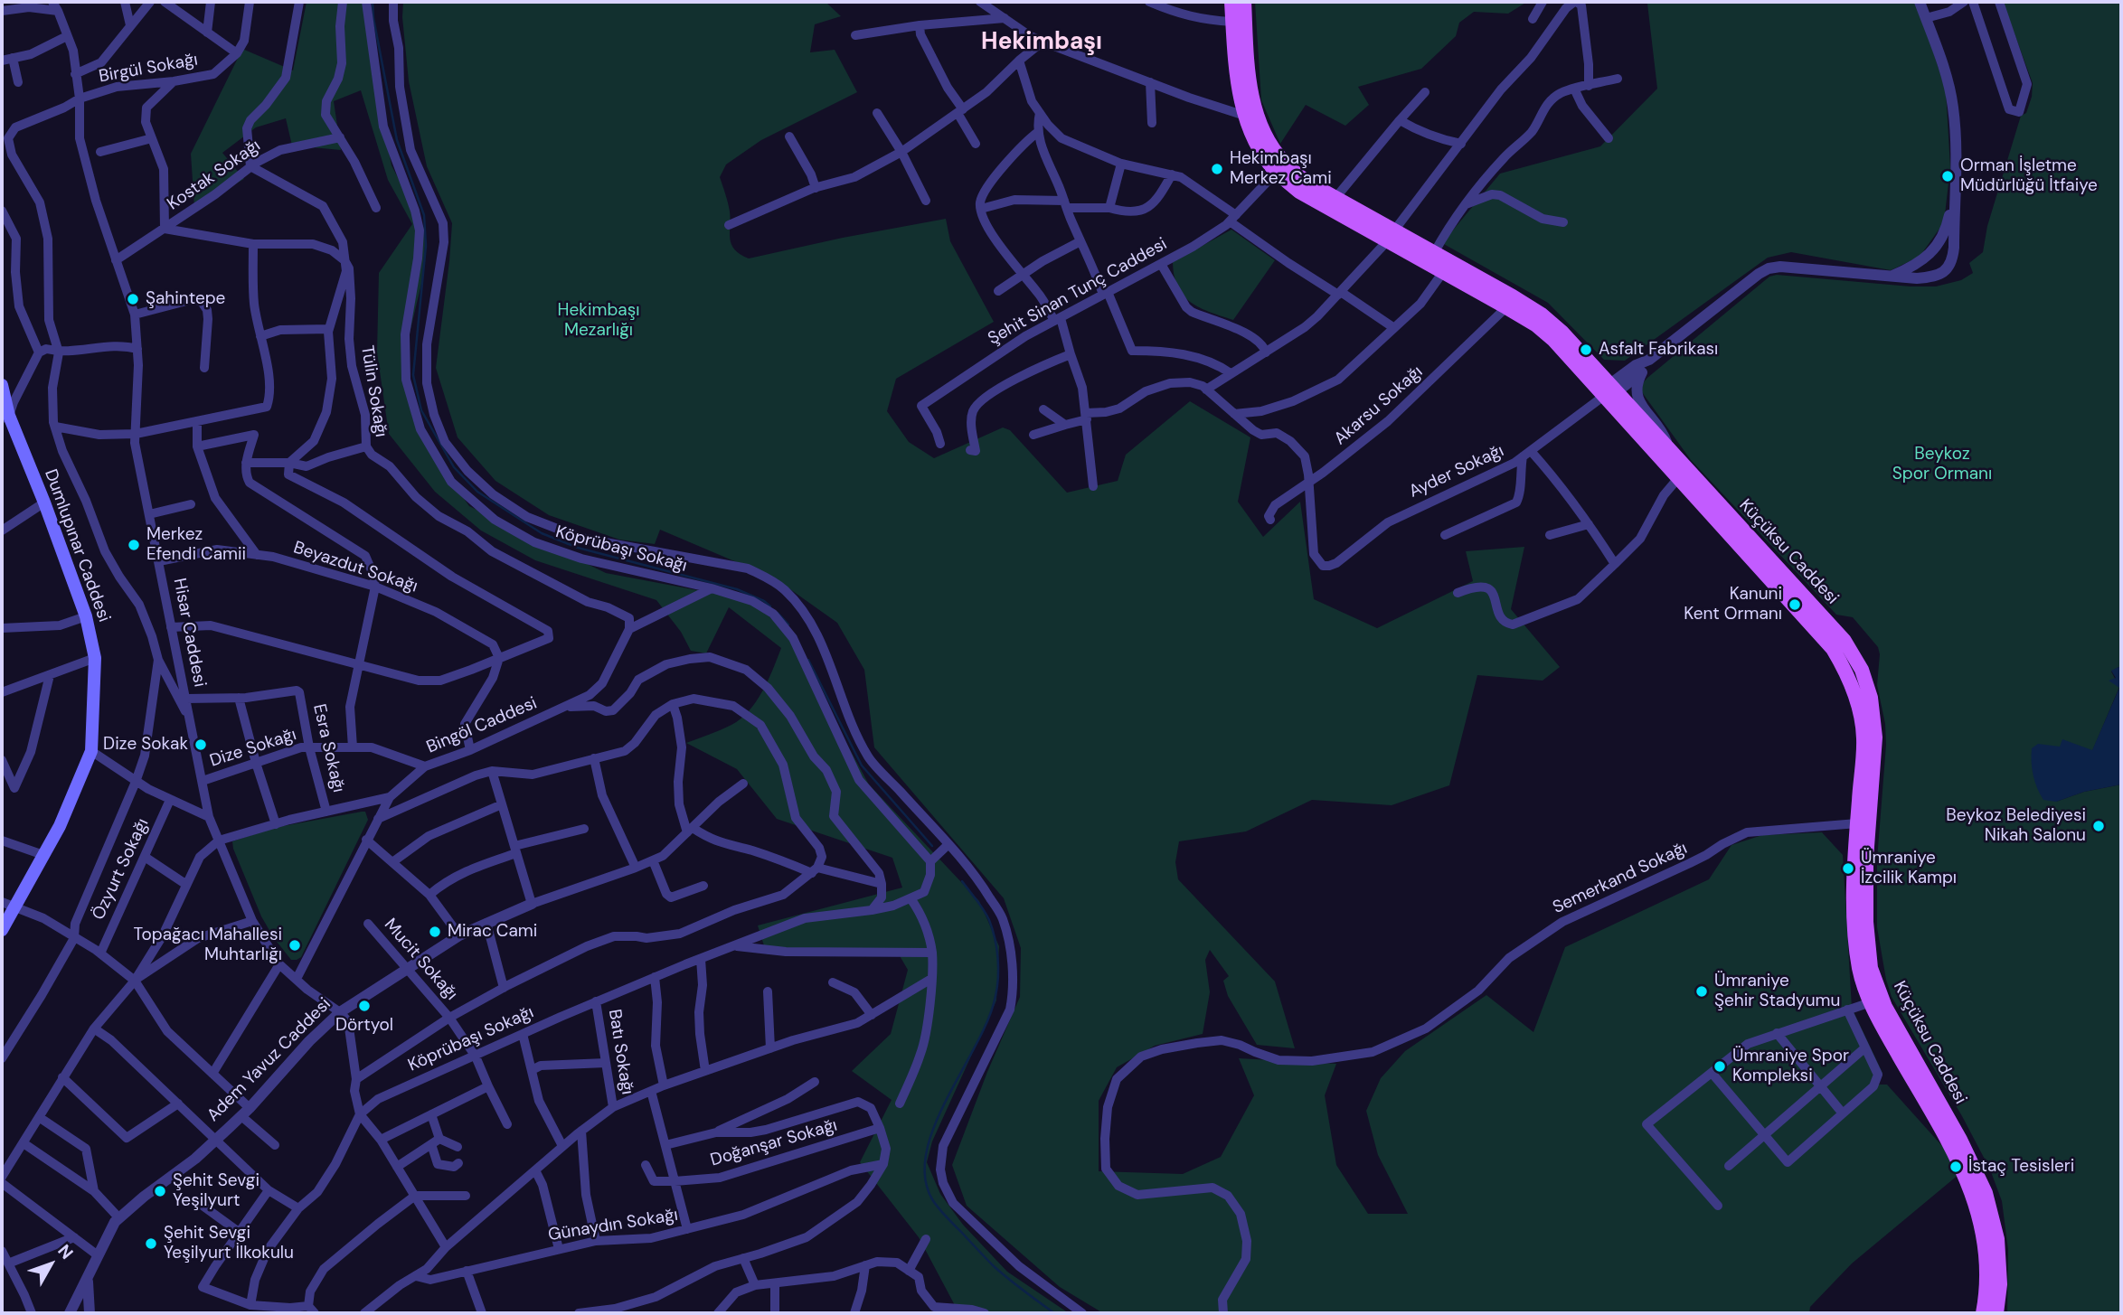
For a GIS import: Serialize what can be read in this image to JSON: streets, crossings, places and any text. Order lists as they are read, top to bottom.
{
  "streets": {
    "main road": ["Dumlupınar Caddesi", "Küçüksu Caddesi"],
    "street": [
      "Birgül Sokağı",
      "Kostak Sokağı",
      "Şehit Sinan Tunç Caddesi",
      "Tülin Sokağı",
      "Akarsu Sokağı",
      "Ayder Sokağı",
      "Köprübaşı Sokağı",
      "Beyazdut Sokağı",
      "Hisar Caddesi",
      "Bingöl Caddesi",
      "Dize Sokağı",
      "Esra Sokağı",
      "Özyurt Sokağı",
      "Semerkand Sokağı",
      "Mucit Sokağı",
      "Batı Sokağı",
      "Adem Yavuz Caddesi",
      "Doğanşar Sokağı",
      "Günaydın Sokağı"
    ]
  },
  "crossings": [
    ["Birgül Sokağı", "Hisar Caddesi"],
    ["Kostak Sokağı", "Tülin Sokağı"],
    ["Kostak Sokağı", "Hisar Caddesi"],
    ["Şehit Sinan Tunç Caddesi", "Küçüksu Caddesi"],
    ["Tülin Sokağı", "Bingöl Caddesi"],
    ["Akarsu Sokağı", "Ayder Sokağı"],
    ["Akarsu Sokağı", "Küçüksu Caddesi"],
    ["Ayder Sokağı", "Küçüksu Caddesi"],
    ["Köprübaşı Sokağı", "Mucit Sokağı"],
    ["Köprübaşı Sokağı", "Batı Sokağı"],
    ["Küçüksu Caddesi", "Semerkand Sokağı"],
    ["Beyazdut Sokağı", "Hisar Caddesi"],
    ["Hisar Caddesi", "Bingöl Caddesi"],
    ["Hisar Caddesi", "Dize Sokağı"],
    ["Hisar Caddesi", "Esra Sokağı"],
    ["Hisar Caddesi", "Adem Yavuz Caddesi"],
    ["Bingöl Caddesi", "Dize Sokağı"],
    ["Dize Sokağı", "Esra Sokağı"],
    ["Mucit Sokağı", "Adem Yavuz Caddesi"]
  ],
  "districts": ["Hekimbaşı"],
  "parks": ["Hekimbaşı Mezarlığı", "Beykoz Spor Ormanı"],
  "places": [
    "Hekimbaşı Merkez Cami",
    "Orman İşletme Müdürlüğü İtfaiye",
    "Şahintepe",
    "Asfalt Fabrikası",
    "Merkez Efendi Camii",
    "Kanuni Kent Ormanı",
    "Dize Sokak",
    "Beykoz Belediyesi Nikah Salonu",
    "Ümraniye İzcilik Kampı",
    "Mirac Cami",
    "Topağacı Mahallesi Muhtarlığı",
    "Ümraniye Şehir Stadyumu",
    "Dörtyol",
    "Ümraniye Spor Kompleksi",
    "İstaç Tesisleri",
    "Şehit Sevgi Yeşilyurt",
    "Şehit Sevgi Yeşilyurt İlkokulu"
  ],
  "north": "top right"
}
